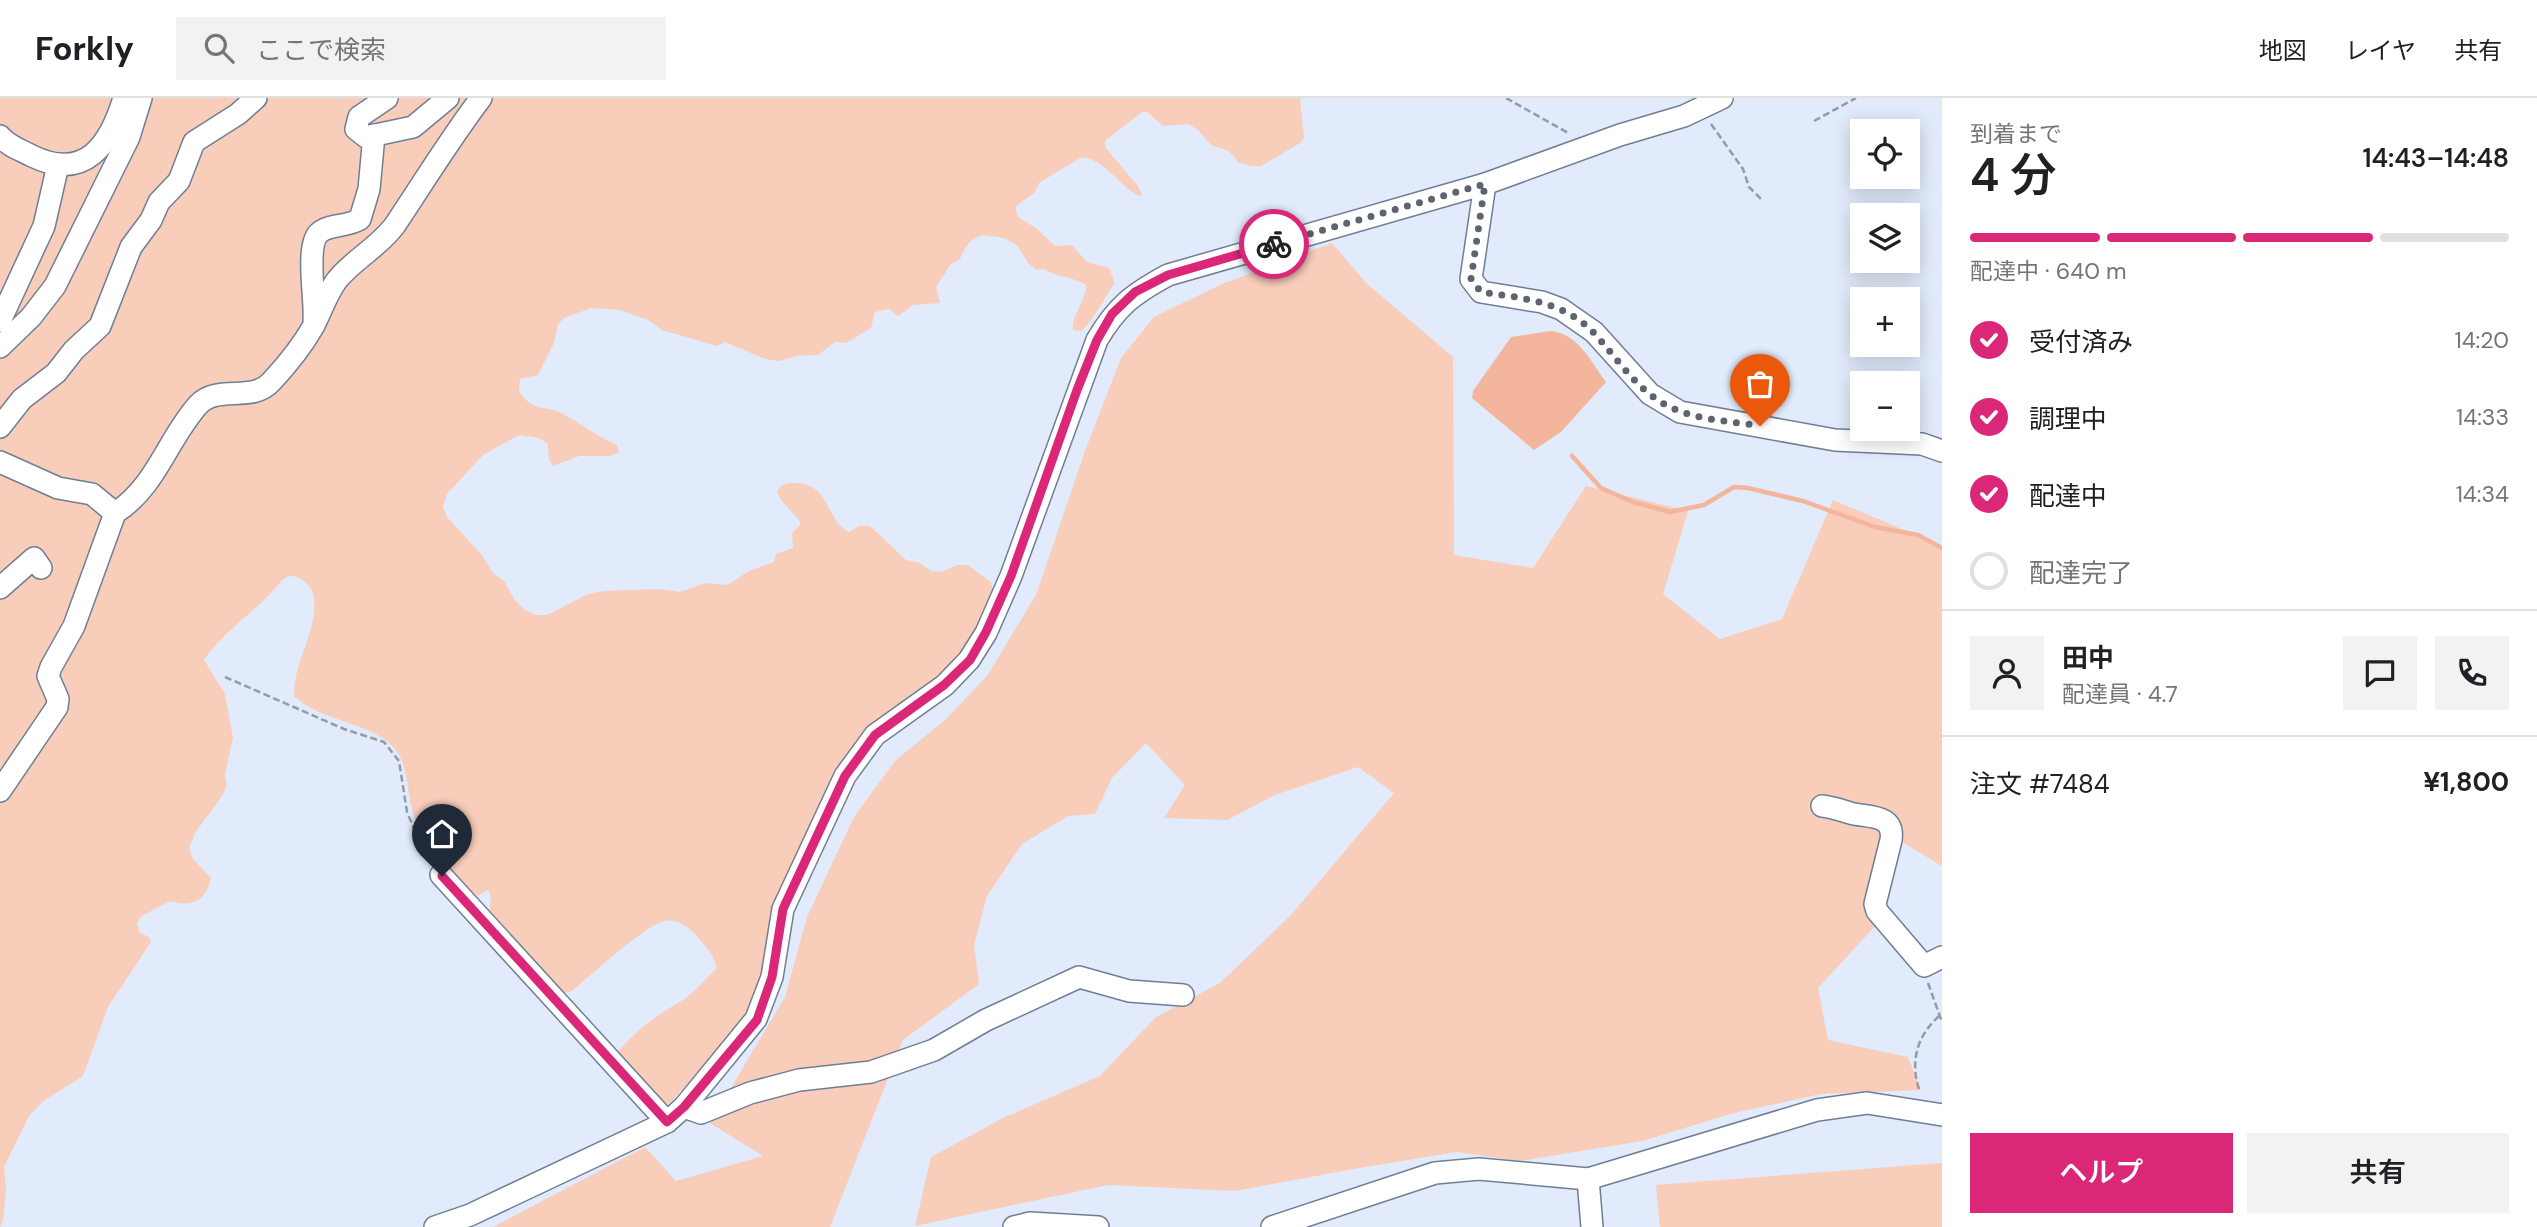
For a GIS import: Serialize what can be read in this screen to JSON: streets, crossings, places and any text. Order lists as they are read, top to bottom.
{
  "page": {
    "header": "Forkly",
    "search": "ここで検索",
    "nav": ["地図", "レイヤ", "共有"],
    "heading": ["4 分", "到着まで", "14:43–14:48"],
    "panel": [
      "田中",
      "配達員 · 4.7",
      "注文 #7484",
      "¥1,800"
    ],
    "map_buttons": ["+", "−"],
    "bar": "配達中 · 640 m",
    "list": [
      ["受付済み", "14:20"],
      ["調理中", "14:33"],
      ["配達中", "14:34"],
      "配達完了"
    ],
    "buttons": ["ヘルプ", "共有"]
  }
}
